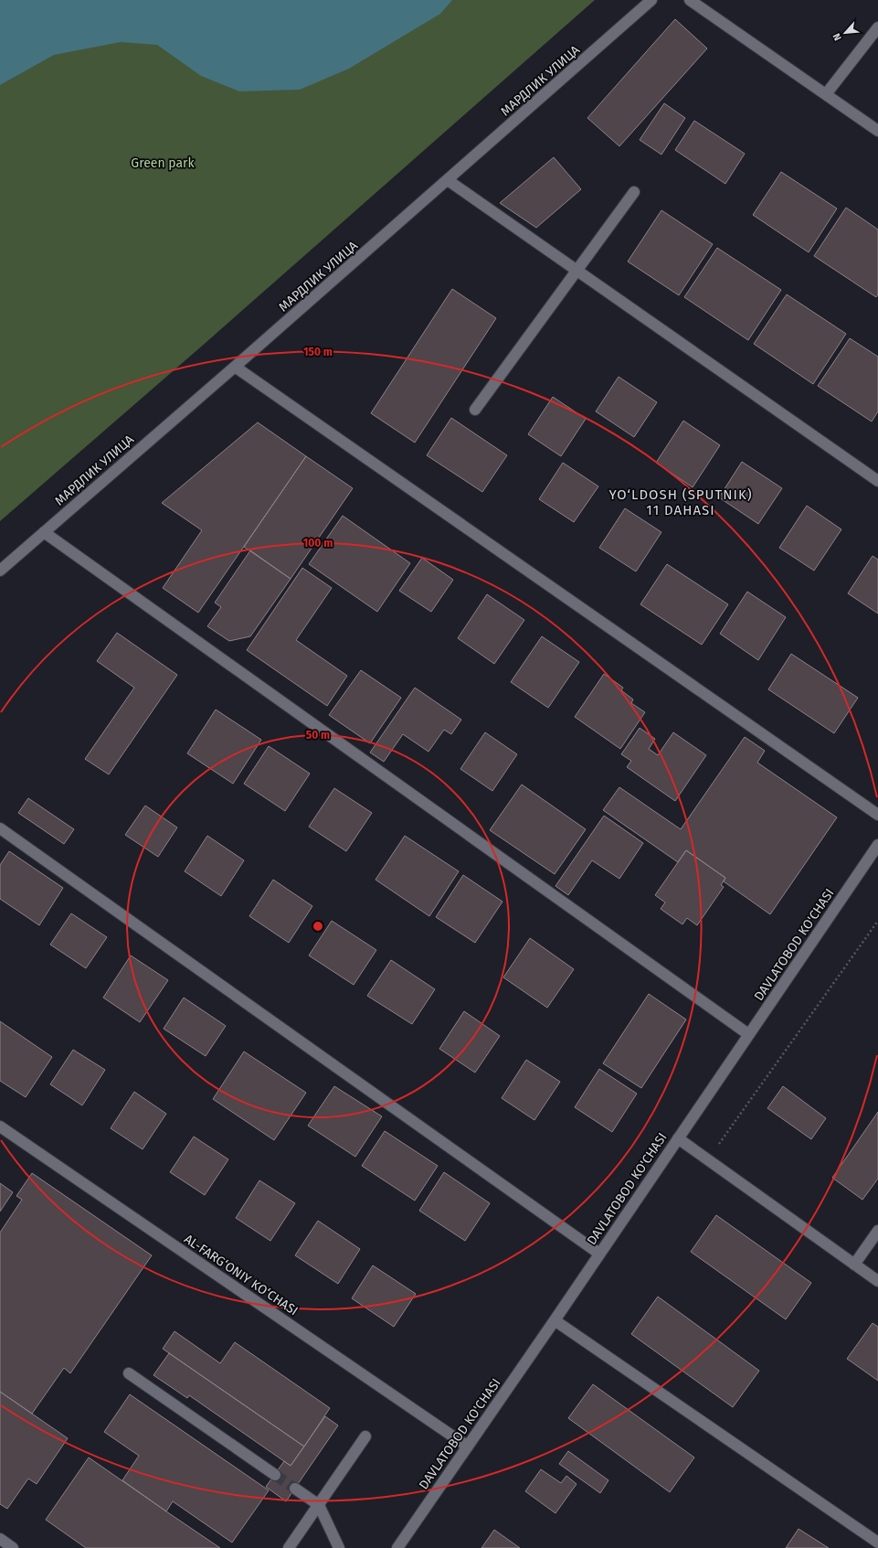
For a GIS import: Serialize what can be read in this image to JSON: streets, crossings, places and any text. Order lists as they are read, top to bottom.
{
  "streets": {
    "street": ["МАРДЛИК УЛИЦА", "DAVLATOBOD KO'CHASI", "AL-FARG‘ONIY KO‘CHASI"]
  },
  "crossings": [
    ["DAVLATOBOD KO'CHASI", "AL-FARG‘ONIY KO‘CHASI"]
  ],
  "districts": ["YO‘LDOSH (SPUTNIK) 11 DAHASI"],
  "parks": ["Green park"],
  "north": "bottom left",
  "rings": ["150 m", "100 m", "50 m"]
}
